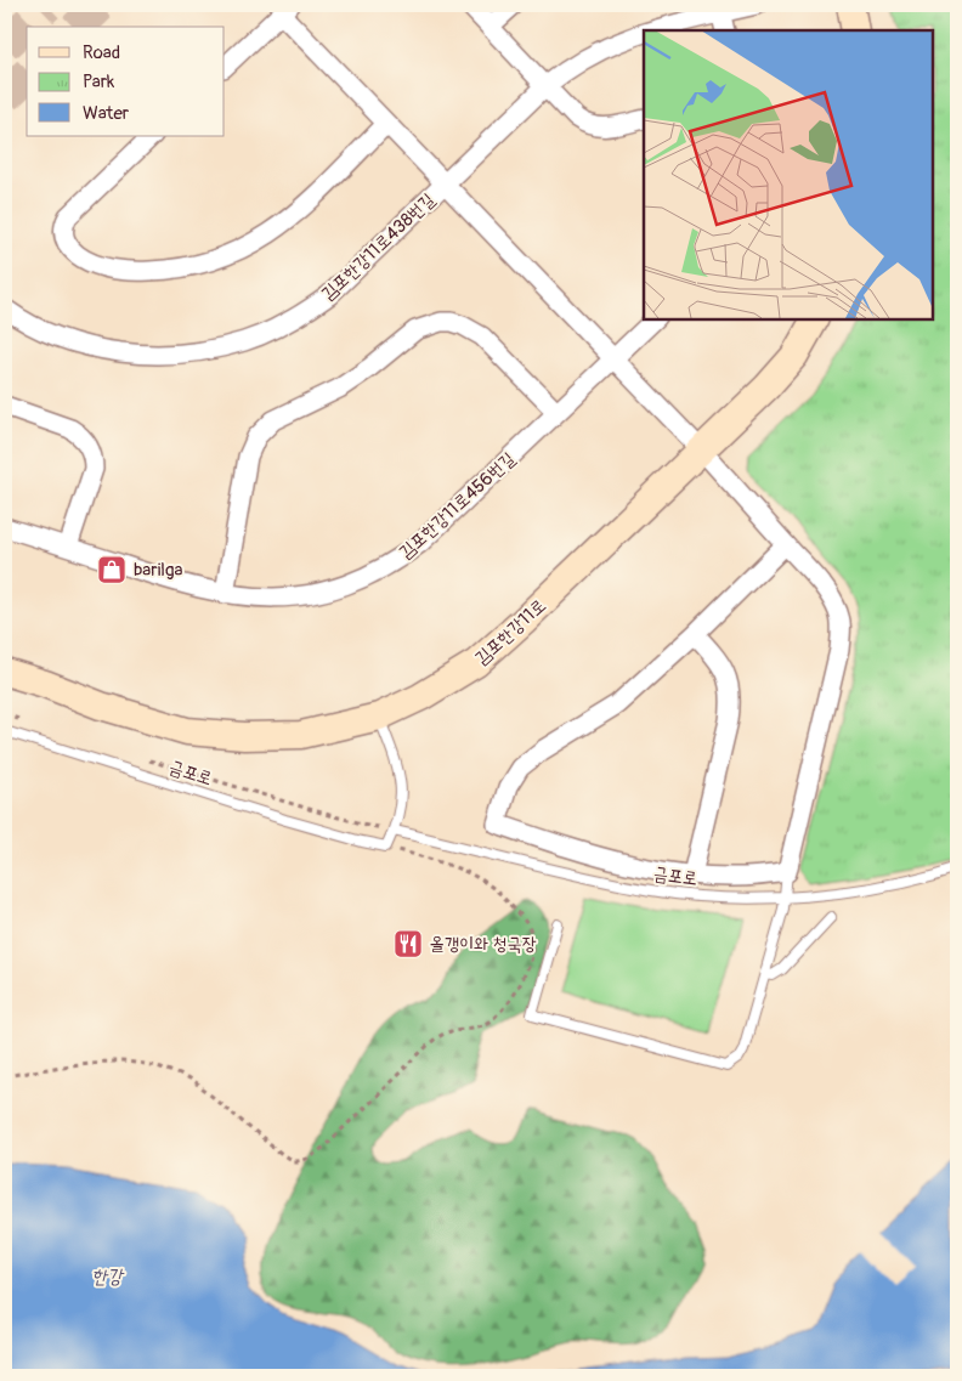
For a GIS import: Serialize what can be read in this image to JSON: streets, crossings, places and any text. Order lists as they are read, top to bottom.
{
  "streets": {
    "main road": ["김포한강11로"],
    "street": ["김포한강11로438번길", "김포한강11로456번길"],
    "lane": ["금포로"]
  },
  "water": ["한강"],
  "places": {
    "shop": ["barilga"],
    "restaurant": ["올갱이와 청국장"]
  },
  "legend": ["Road", "Park", "Water"]
}
